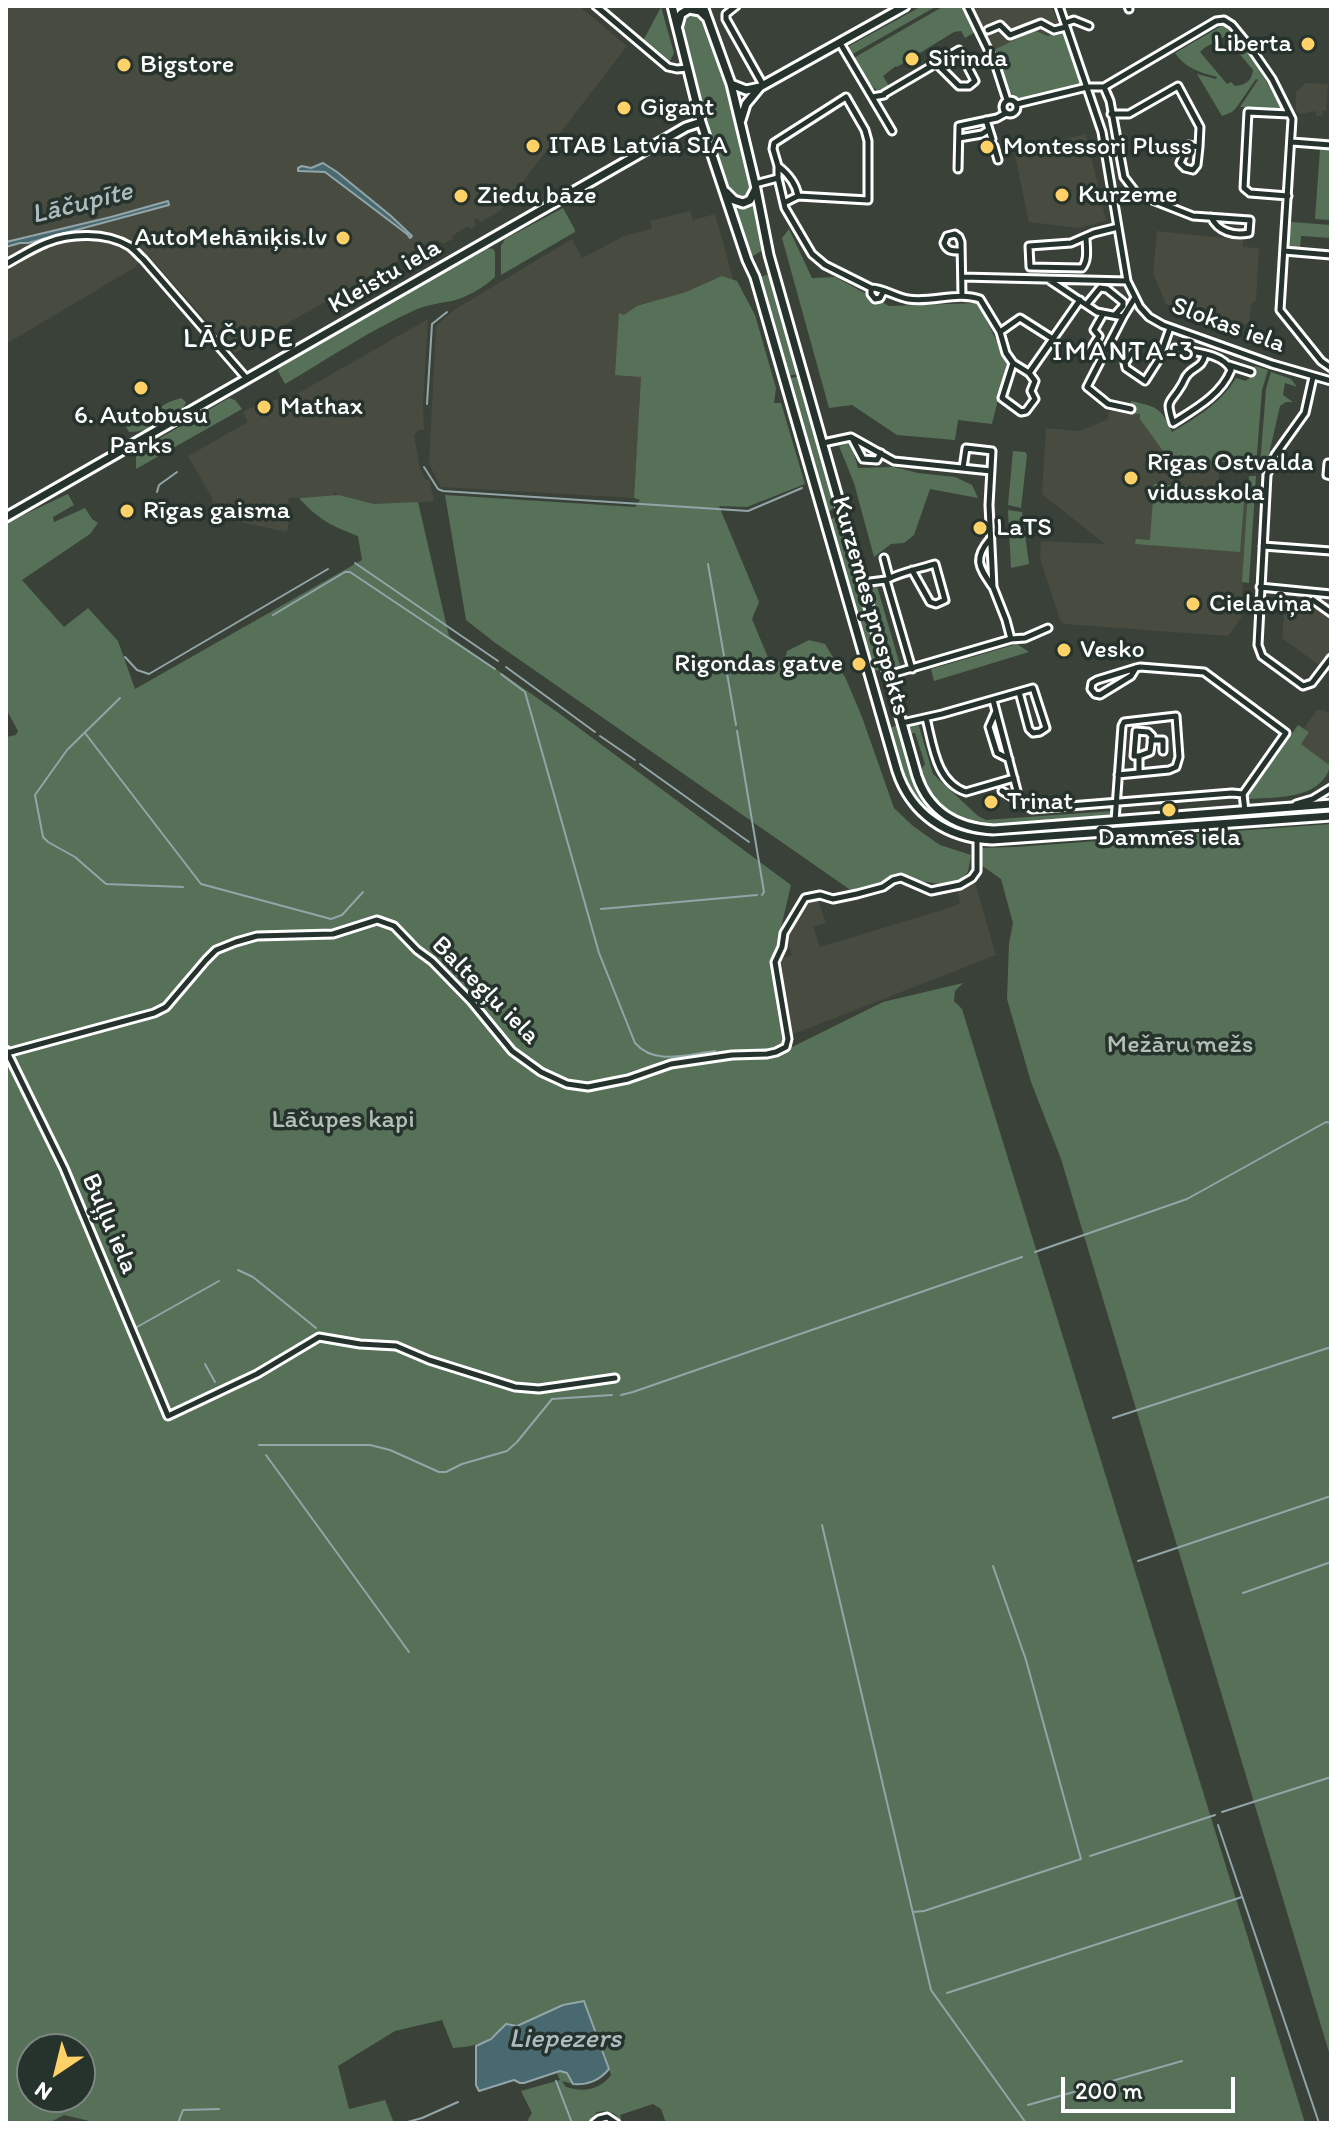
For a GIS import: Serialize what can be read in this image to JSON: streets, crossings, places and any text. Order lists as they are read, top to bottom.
{
  "streets": {
    "main road": ["Kleistu iela", "Kurzemes prospekts"],
    "street": ["Slokas iela", "Baltegļu iela", "Buļļu iela"]
  },
  "crossings": [
    ["Kleistu iela", "Kurzemes prospekts"],
    ["Kurzemes prospekts", "Baltegļu iela"],
    ["Baltegļu iela", "Buļļu iela"]
  ],
  "districts": ["LĀČUPE", "IMANTA-3"],
  "water": ["Lāčupīte", "Liepezers"],
  "parks": ["Mežāru mežs", "Lāčupes kapi"],
  "places": [
    "Liberta",
    "Sirinda",
    "Bigstore",
    "Gigant",
    "ITAB Latvia SIA",
    "Montessori Pluss",
    "Kurzeme",
    "Ziedu bāze",
    "AutoMehāniķis.lv",
    "6. Autobusu Parks",
    "Mathax",
    "Rīgas Ostvalda vidusskola",
    "Rīgas gaisma",
    "LaTS",
    "Cielaviņa",
    "Vesko",
    "Rigondas gatve",
    "Trinat",
    "Dammes iela"
  ],
  "scale_bar": "200 m",
  "north": "bottom left"
}
